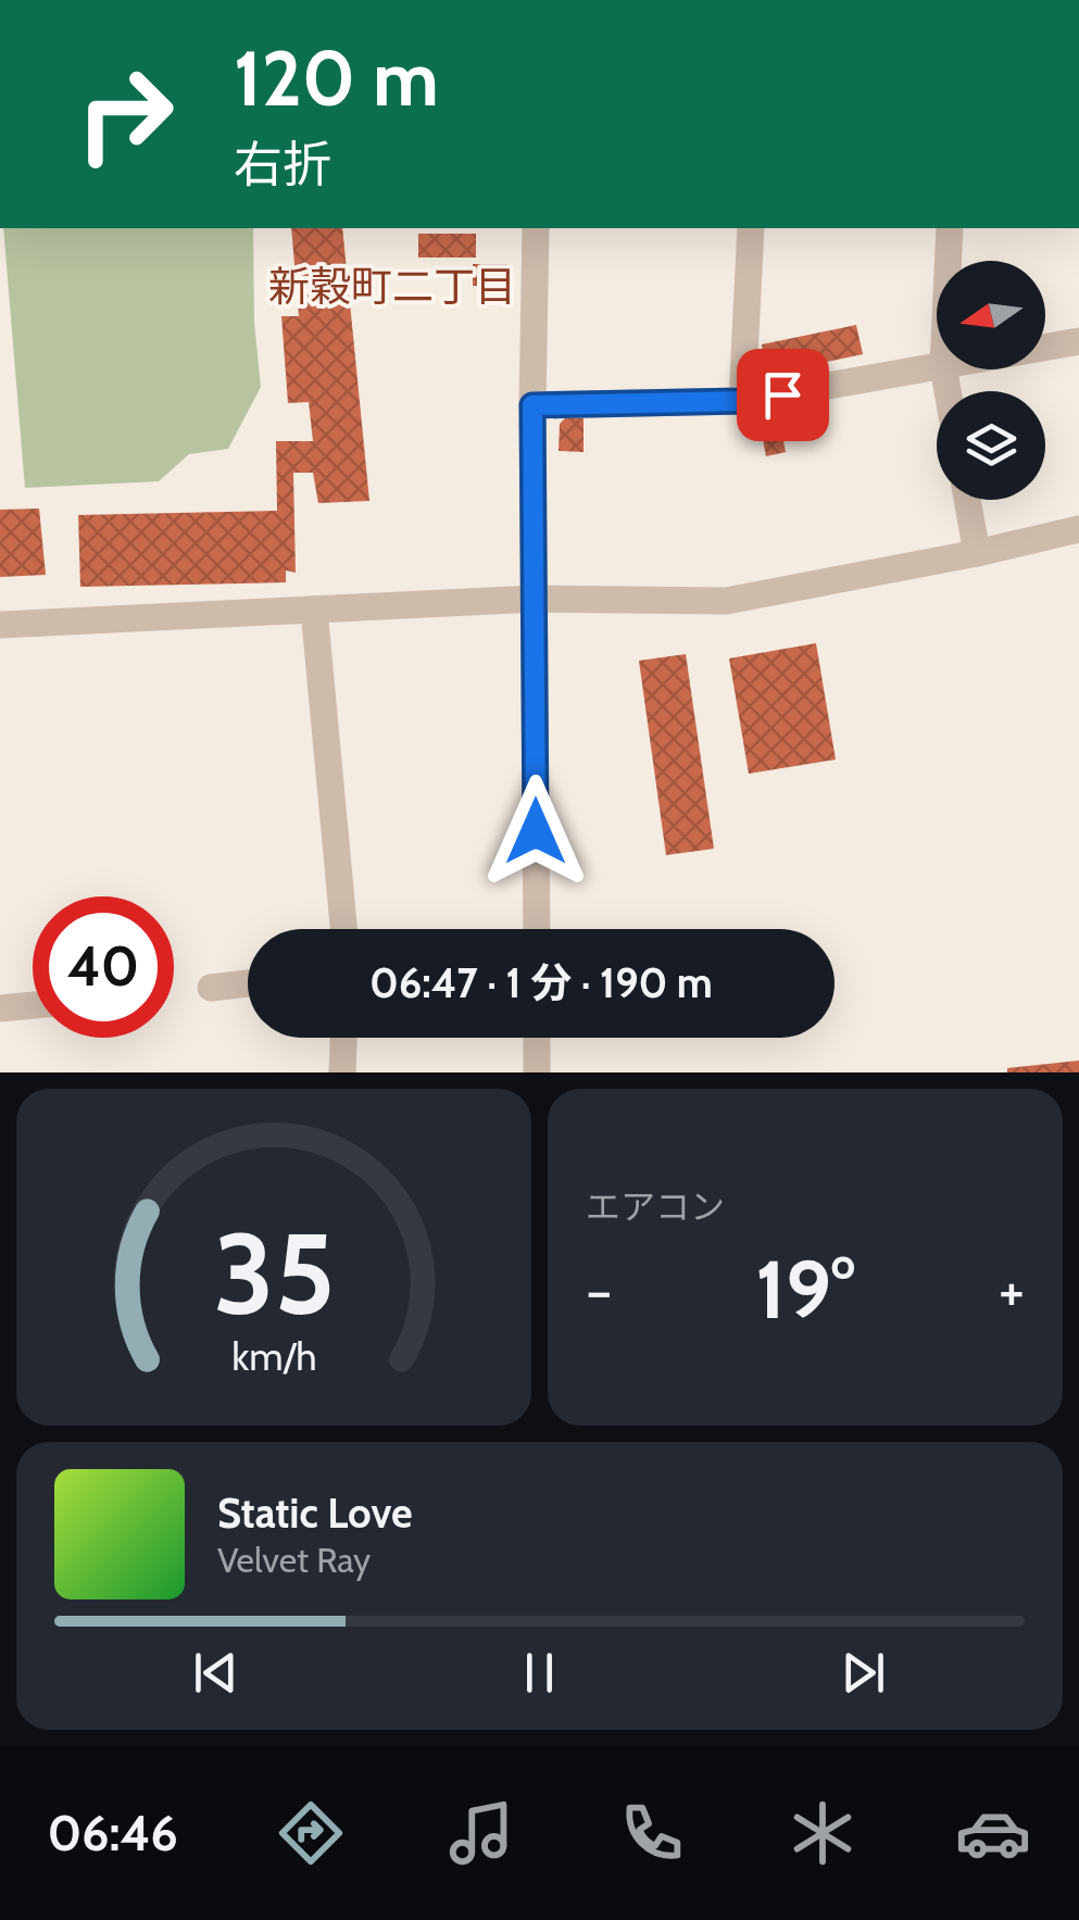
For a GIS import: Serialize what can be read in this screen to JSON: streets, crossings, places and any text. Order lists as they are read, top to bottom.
{
  "districts": ["新穀町二丁目"],
  "north": "left",
  "page": {
    "turn": ["120 m", "右折"],
    "limit": "40",
    "trip": "06:47 · 1 分 · 190 m",
    "tile": "エアコン",
    "heat": ["−", "19°", "+"],
    "song": ["Static Love", "Velvet Ray"],
    "tabs": "06:46",
    "gauge": ["35", "km/h"]
  }
}
